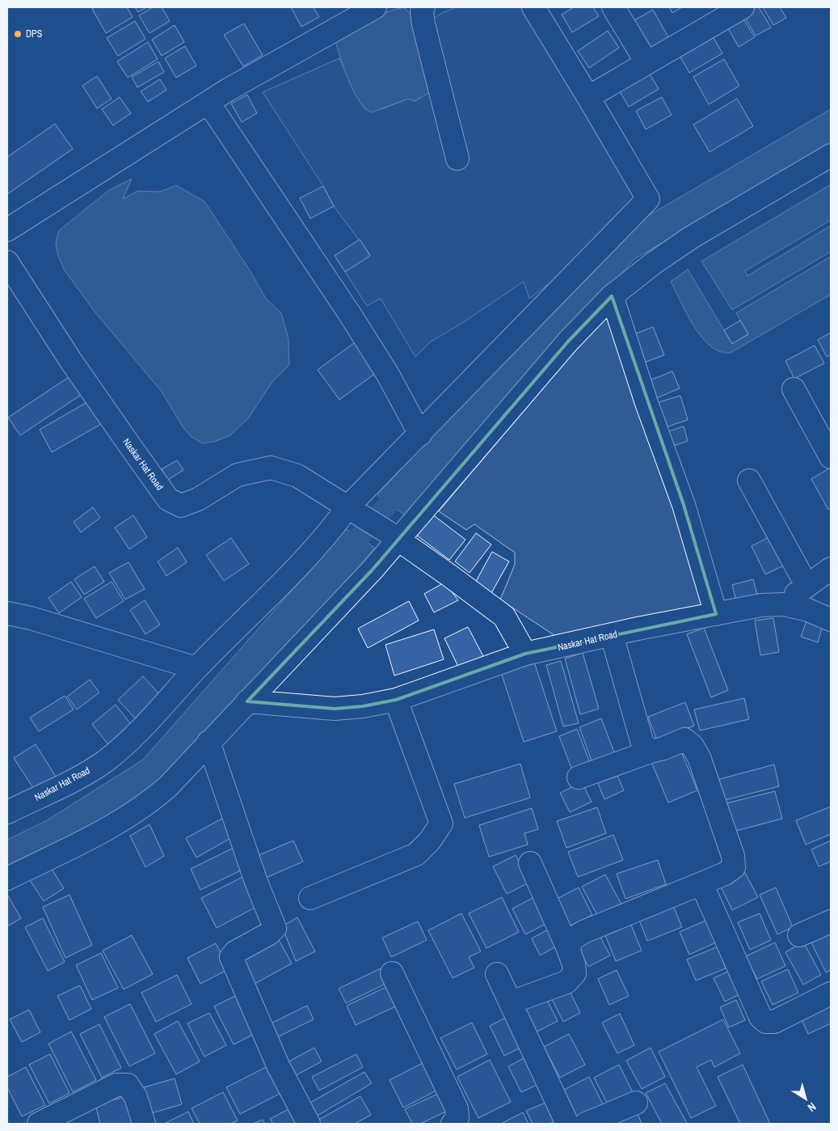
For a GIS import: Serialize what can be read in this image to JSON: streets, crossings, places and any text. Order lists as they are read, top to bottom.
{
  "streets": {
    "street": ["Naskar Hat Road"]
  },
  "places": ["DPS"],
  "north": "bottom right"
}
